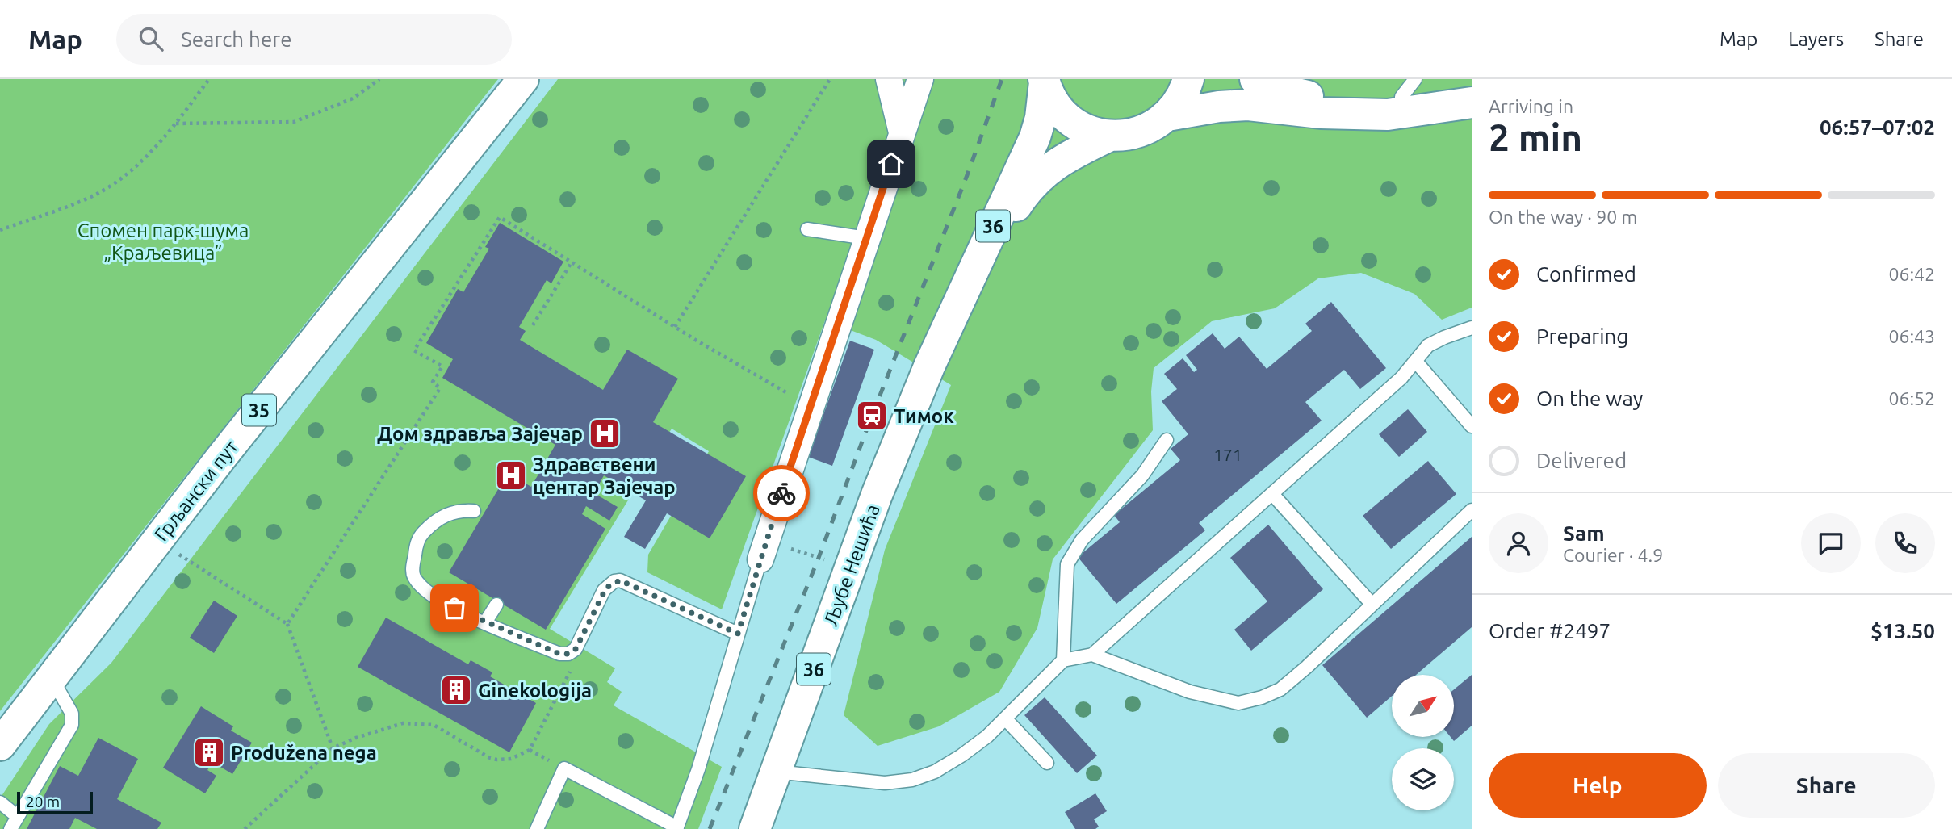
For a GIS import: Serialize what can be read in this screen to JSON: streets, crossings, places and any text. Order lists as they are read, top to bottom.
{
  "streets": {
    "main road": [
      "36",
      "35",
      "Грљански пут",
      "Љубе Нешића"
    ]
  },
  "crossings": [
    ["36", "Љубе Нешића"]
  ],
  "parks": ["Спомен парк-шума „Краљевица”"],
  "places": {
    "station": ["Тимок"],
    "hospital": ["Дом здравља Зајечар", "Здравствени центар Зајечар"],
    "building": ["Ginekologija", "Produžena nega"]
  },
  "house_numbers": ["171"],
  "scale_bar": "20 m",
  "north": "top right",
  "page": {
    "header": "Map",
    "search": "Search here",
    "nav": ["Map", "Layers", "Share"],
    "heading": ["2 min", "Arriving in", "06:57–07:02"],
    "panel": [
      "Sam",
      "Courier · 4.9",
      "Order #2497",
      "$13.50"
    ],
    "bar": "On the way · 90 m",
    "list": [
      ["Confirmed", "06:42"],
      ["Preparing", "06:43"],
      ["On the way", "06:52"],
      "Delivered"
    ],
    "buttons": ["Help", "Share"],
    "scale": "20 m"
  }
}
